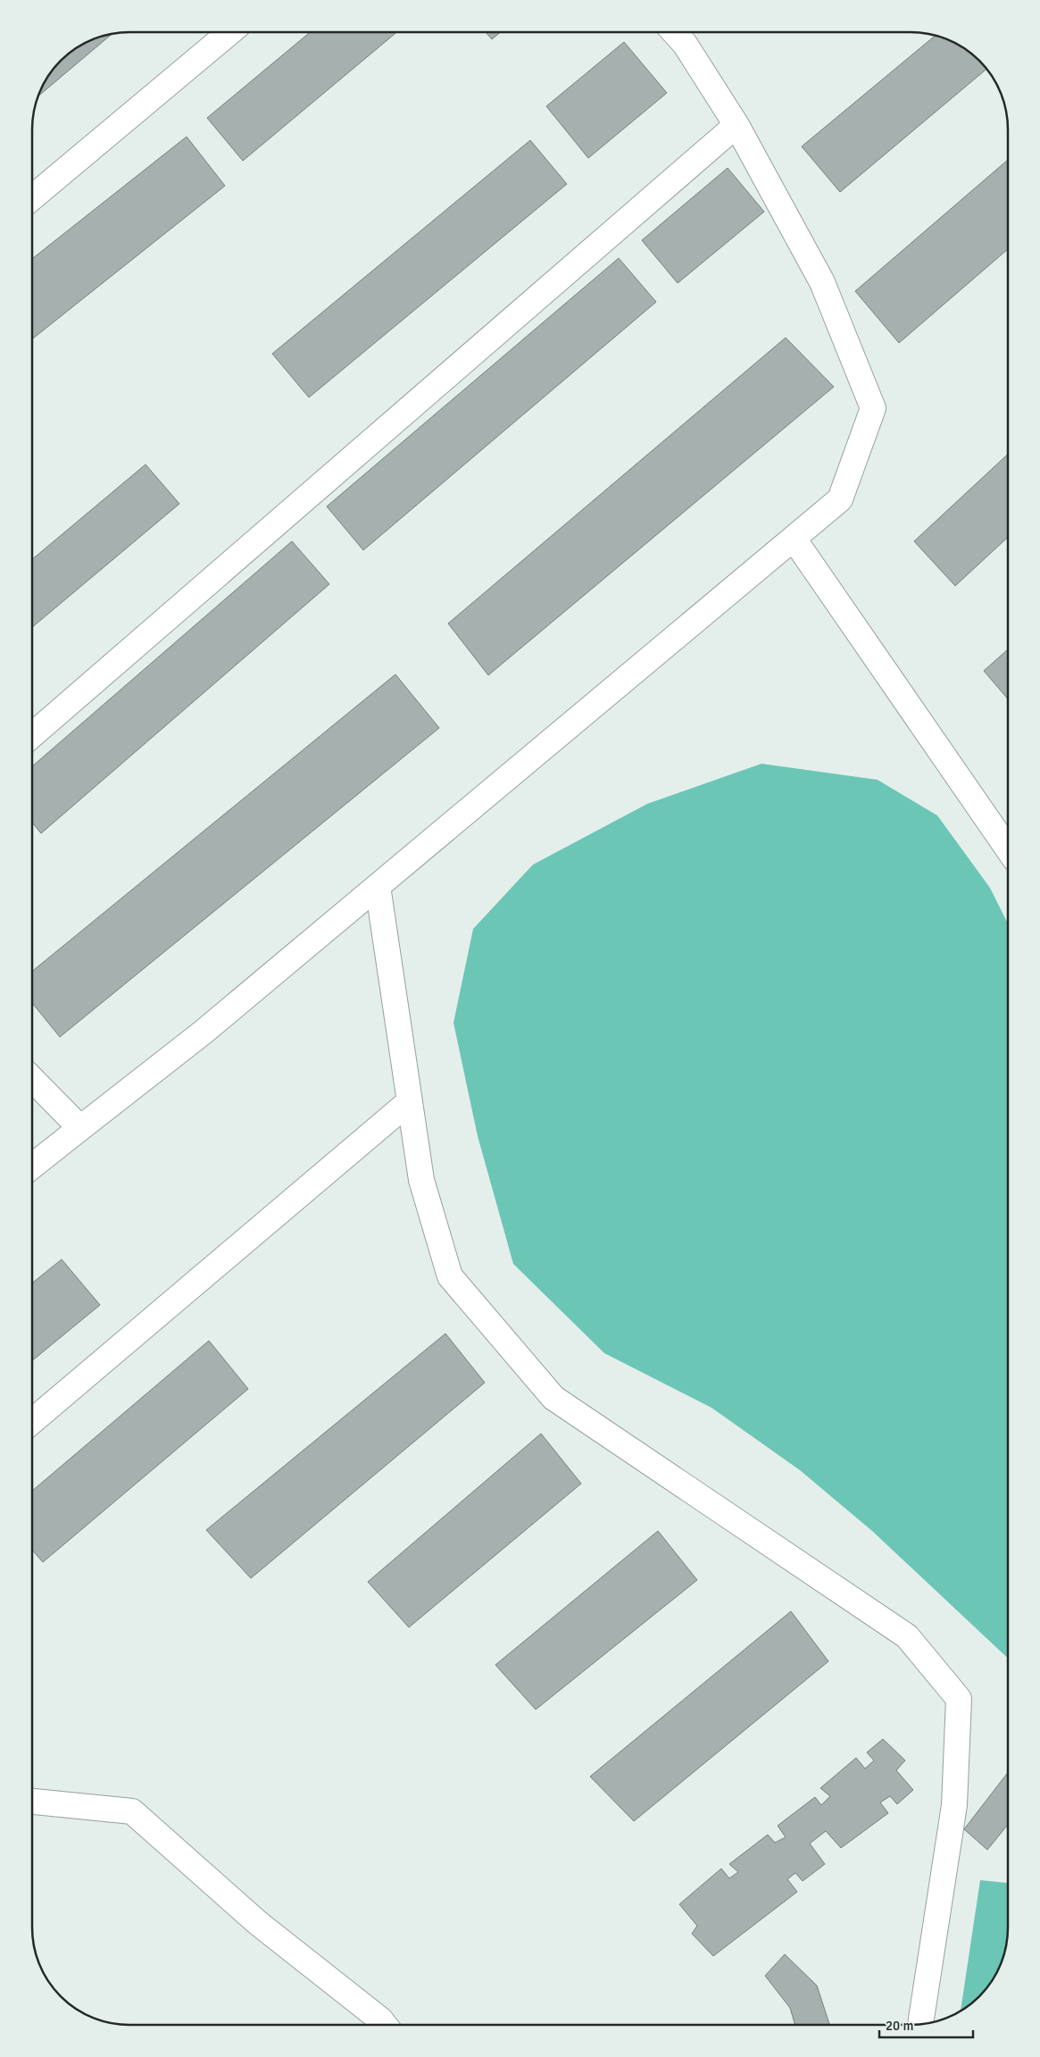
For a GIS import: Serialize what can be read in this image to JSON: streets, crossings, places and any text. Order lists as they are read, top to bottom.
{
  "scale_bar": "20 m"
}
